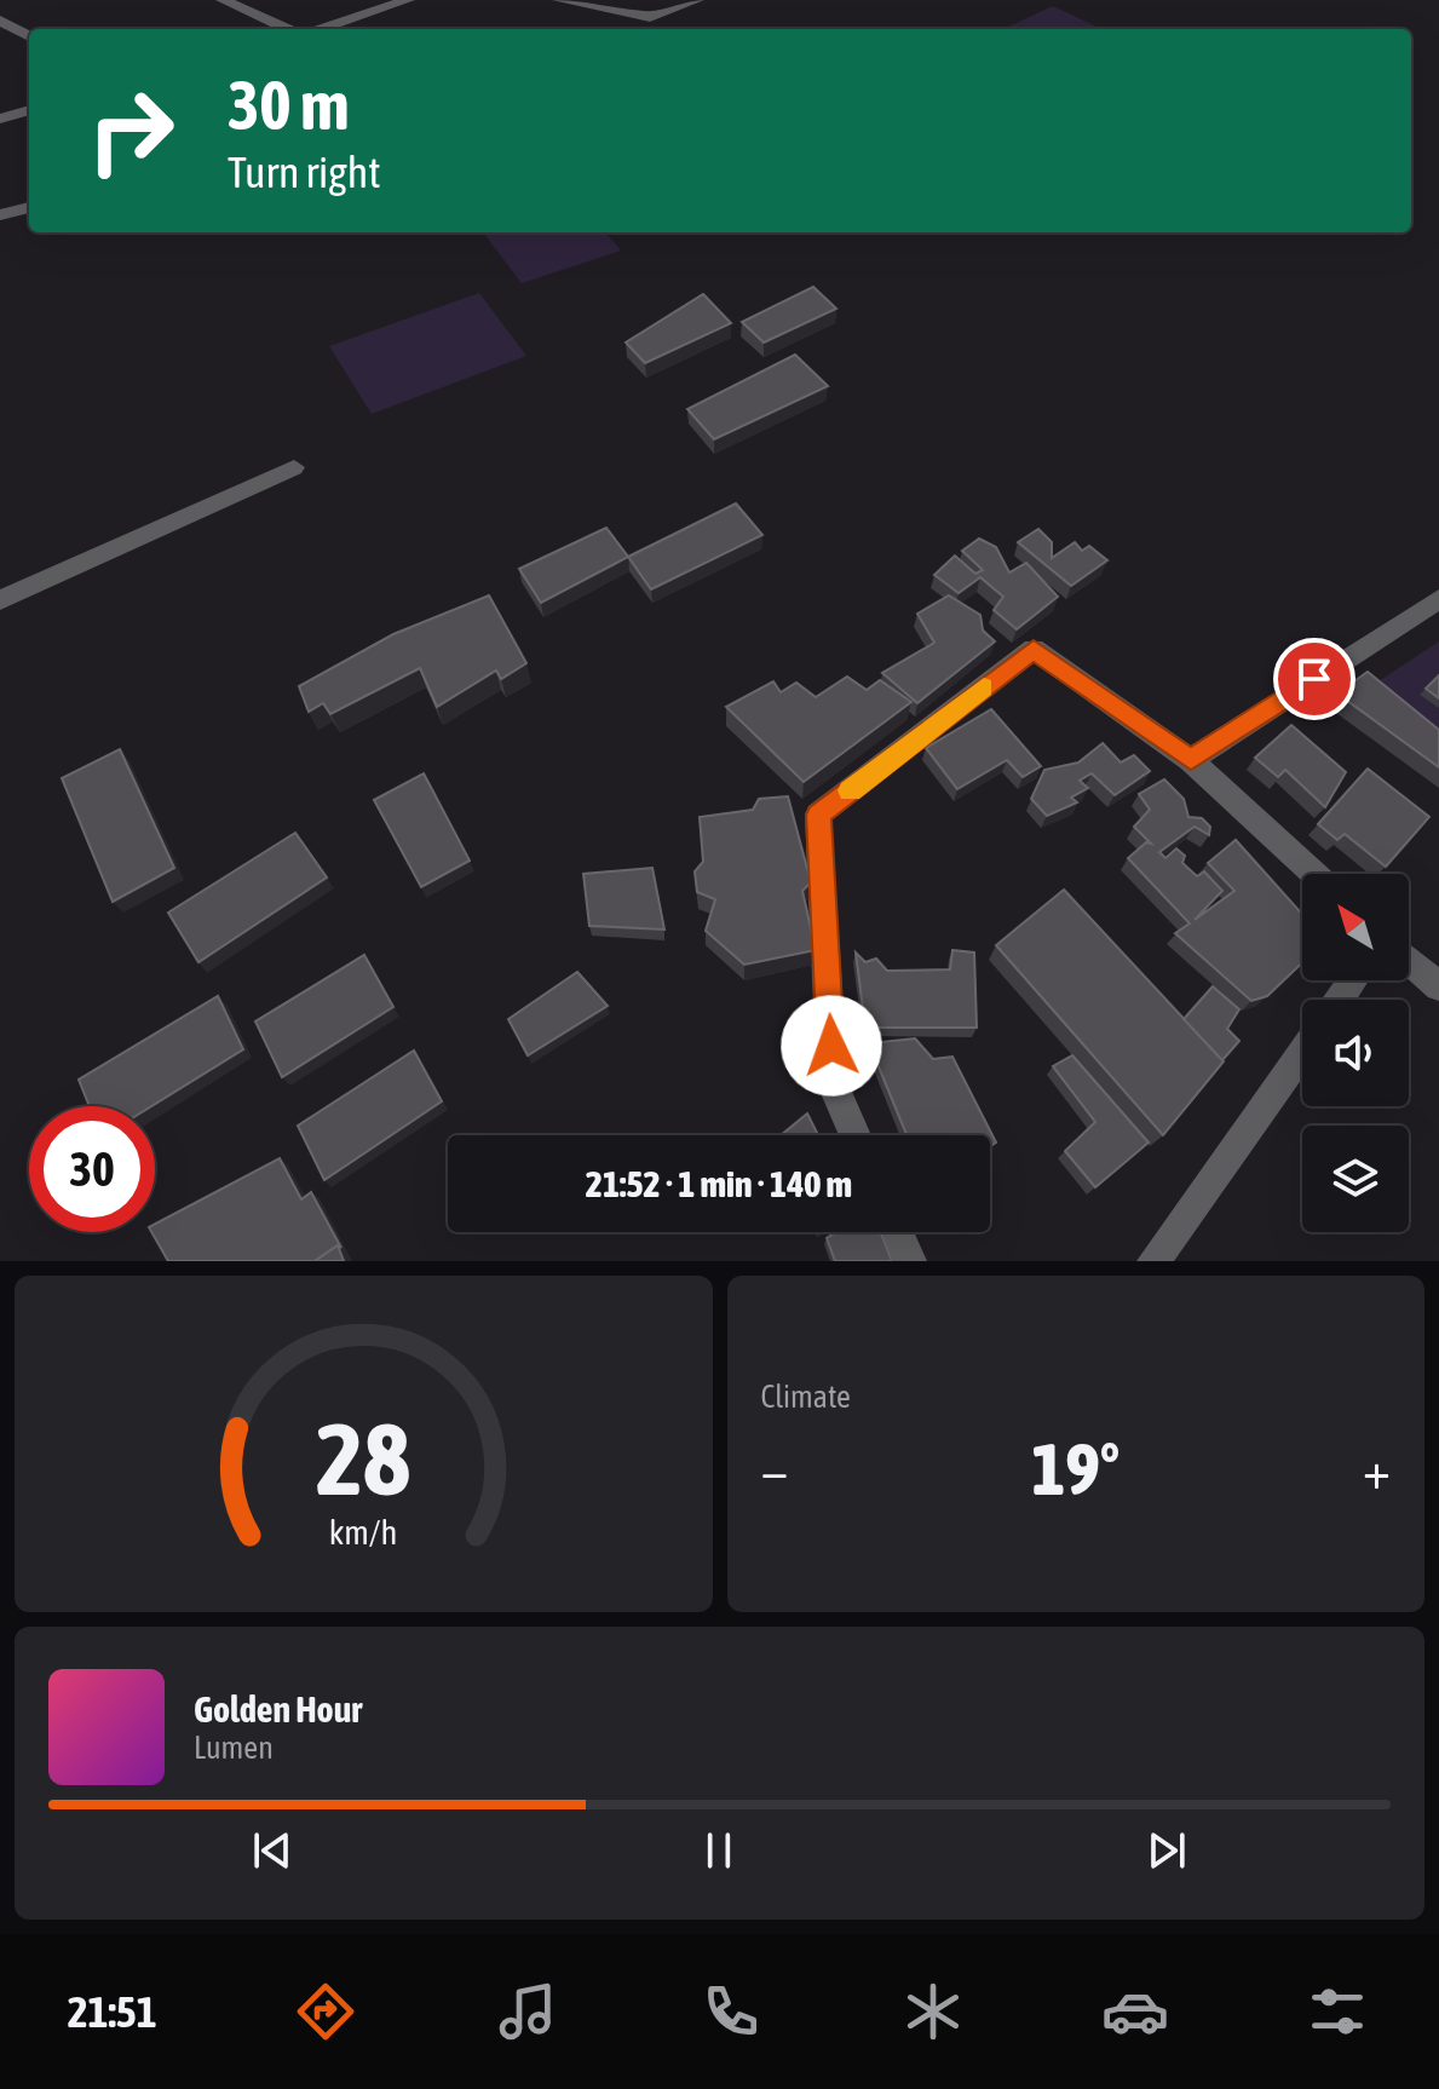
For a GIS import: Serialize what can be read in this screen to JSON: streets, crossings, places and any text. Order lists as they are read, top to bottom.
{
  "north": "top left",
  "page": {
    "turn": ["30 m", "Turn right"],
    "limit": "30",
    "trip": "21:52 · 1 min · 140 m",
    "tile": "Climate",
    "heat": ["−", "19°", "+"],
    "song": ["Golden Hour", "Lumen"],
    "tabs": "21:51",
    "gauge": ["28", "km/h"]
  }
}
